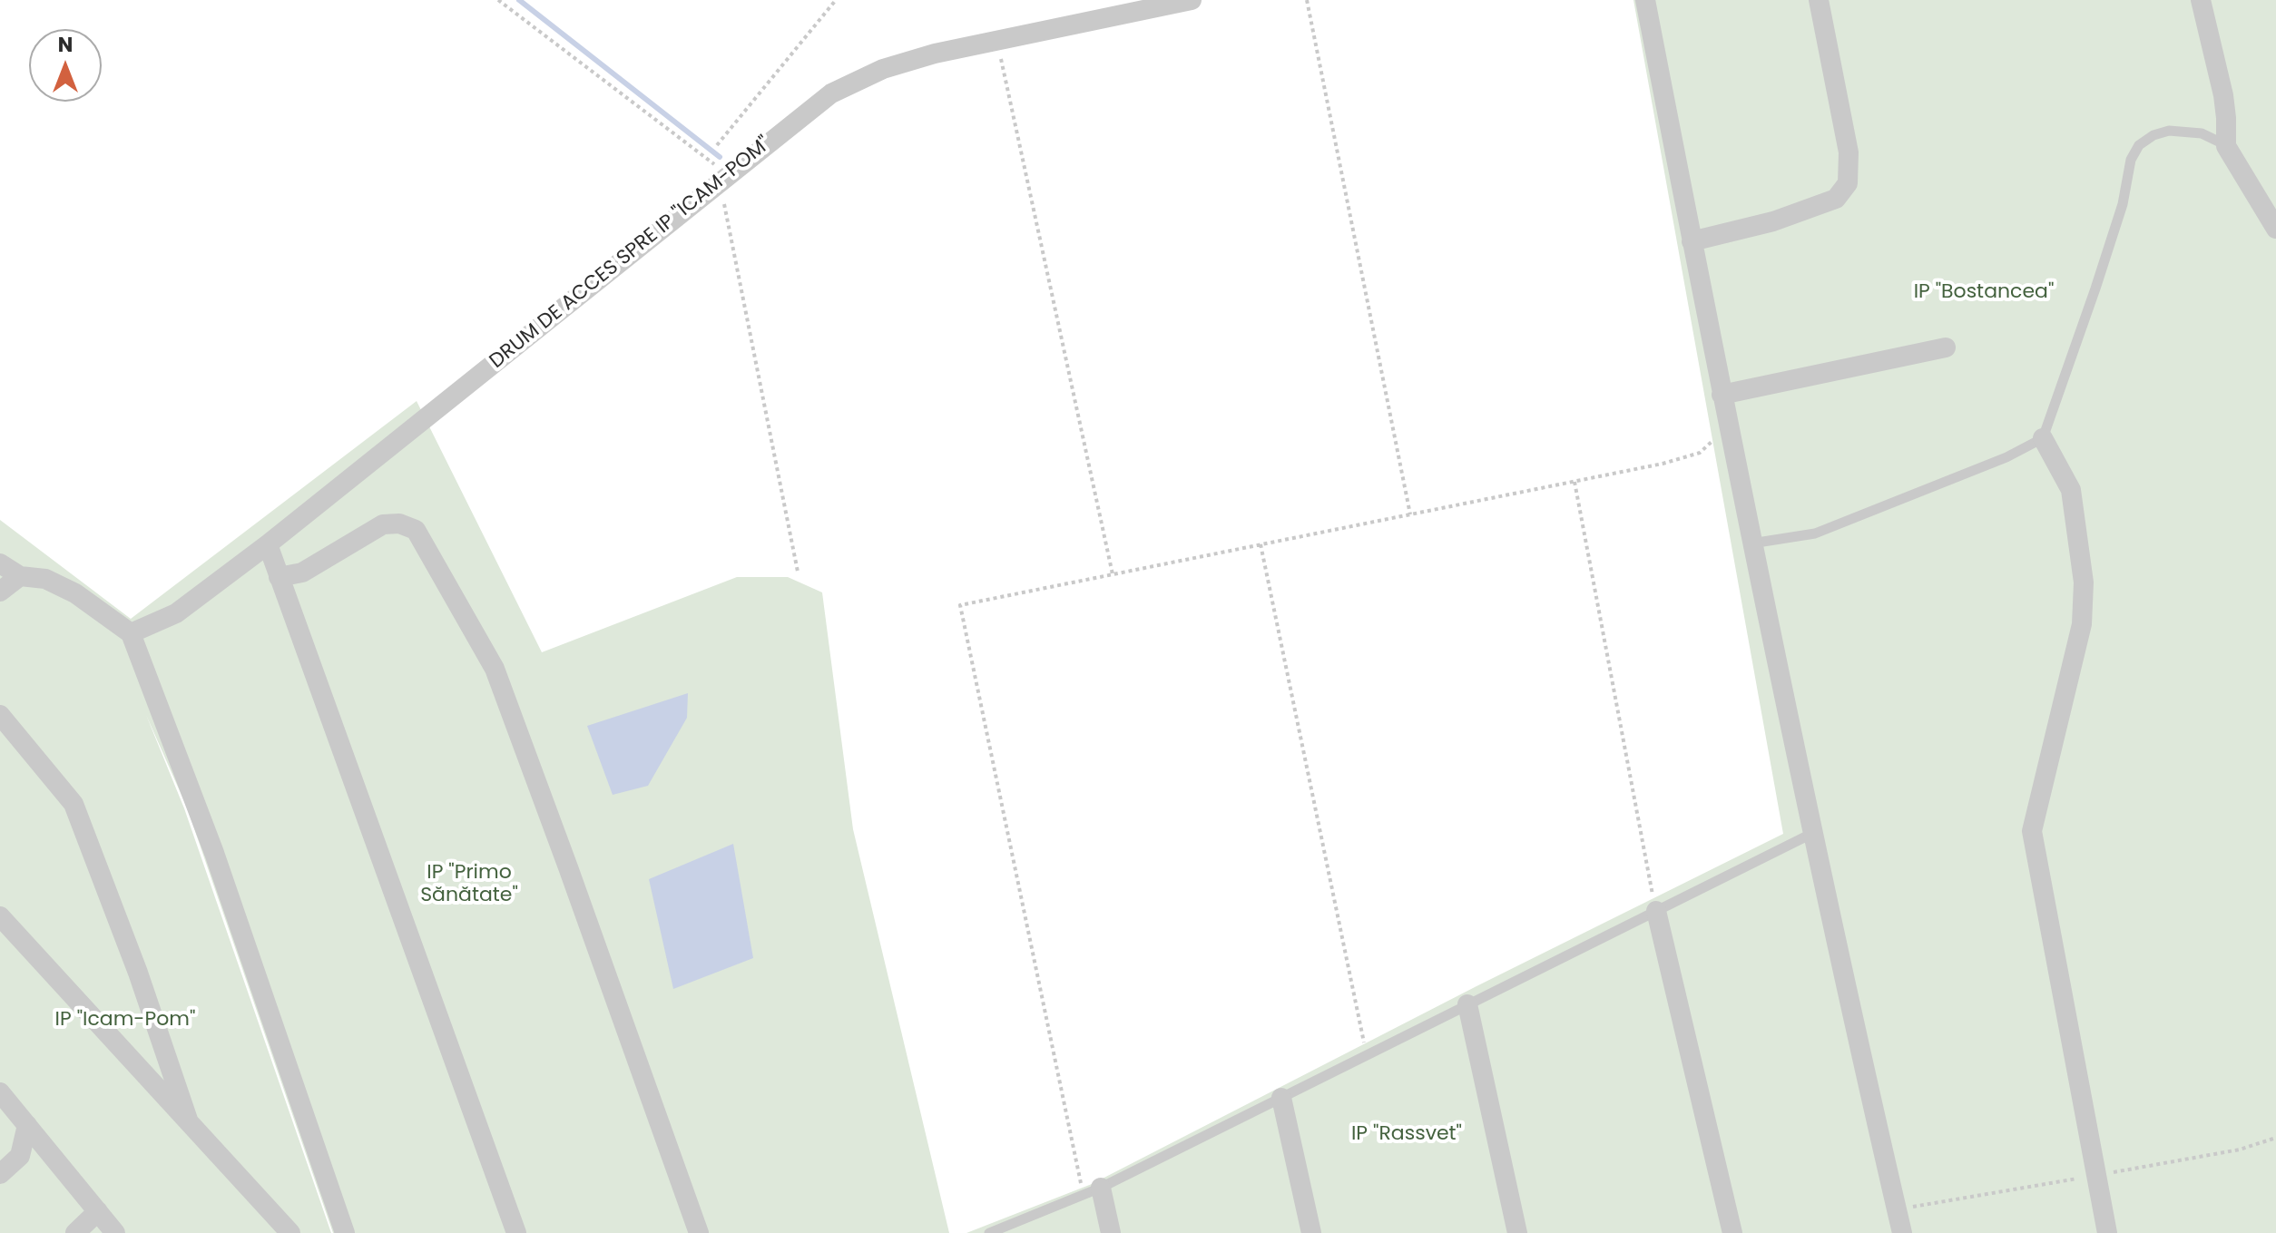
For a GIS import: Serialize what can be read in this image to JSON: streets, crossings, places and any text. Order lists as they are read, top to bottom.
{
  "streets": {
    "street": ["DRUM DE ACCES SPRE IP \"ICAM-POM\""]
  },
  "parks": [
    "IP \"Bostancea\"",
    "IP \"Primo Sănătate\"",
    "IP \"Icam-Pom\"",
    "IP \"Rassvet\""
  ],
  "north": "top"
}
